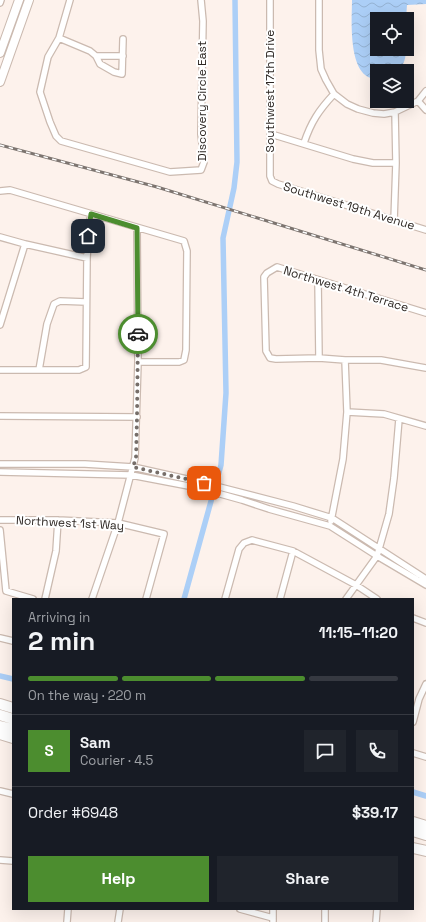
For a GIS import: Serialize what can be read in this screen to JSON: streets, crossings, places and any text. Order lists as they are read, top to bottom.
{
  "streets": {
    "street": [
      "Southwest 17th Drive",
      "Discovery Circle East",
      "Southwest 19th Avenue",
      "Northwest 4th Terrace",
      "Northwest 1st Way"
    ]
  },
  "crossings": [
    ["Southwest 17th Drive", "Southwest 19th Avenue"]
  ],
  "page": {
    "heading": ["2 min", "Arriving in", "11:15–11:20"],
    "panel": [
      "Sam",
      "Courier · 4.5",
      "Order #6948",
      "$39.17"
    ],
    "bar": "On the way · 220 m",
    "round": "S",
    "buttons": ["Help", "Share"]
  }
}
